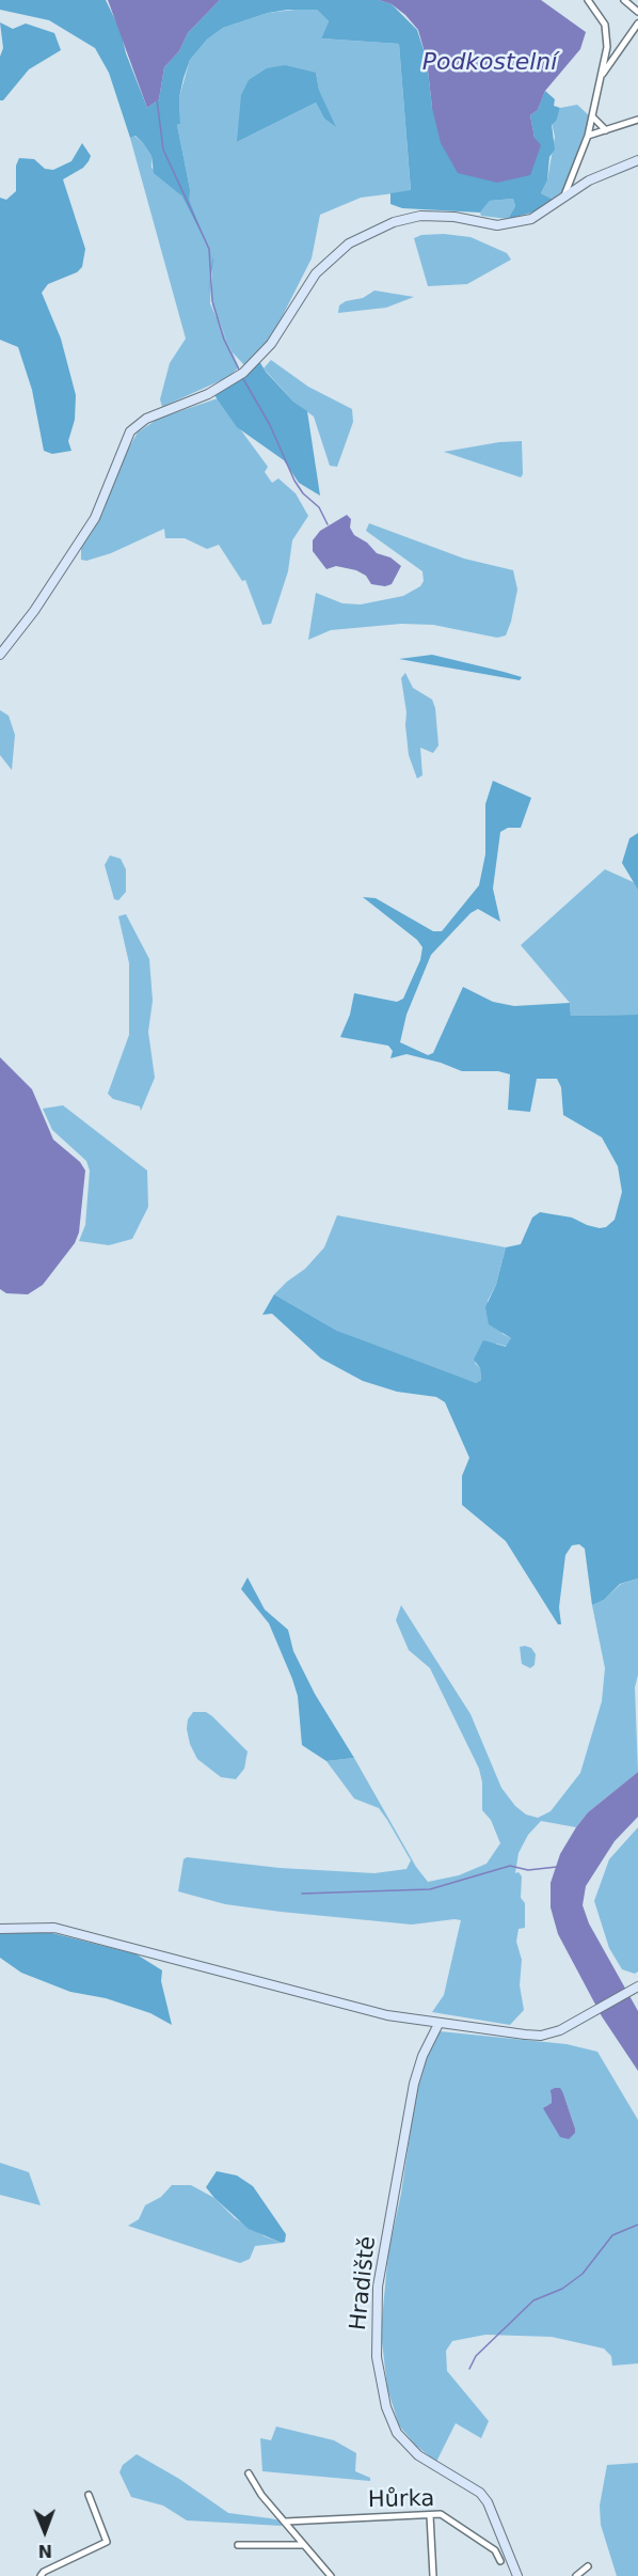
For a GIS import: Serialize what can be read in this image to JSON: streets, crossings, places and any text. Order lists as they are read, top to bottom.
{
  "streets": {
    "street": ["Hradiště", "Hůrka"]
  },
  "water": ["Podkostelní"],
  "north": "bottom"
}
